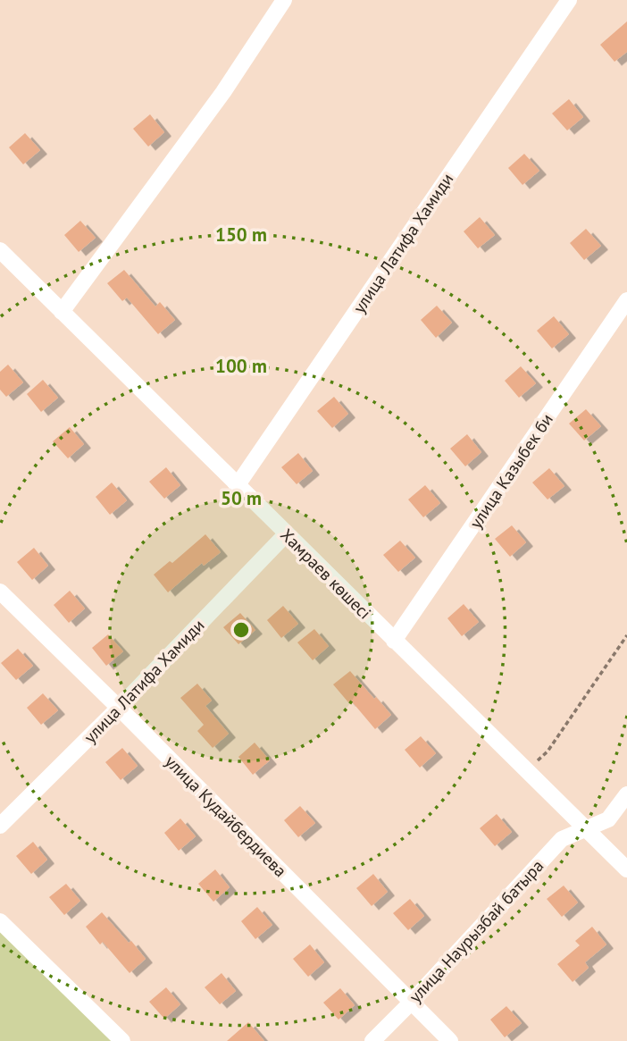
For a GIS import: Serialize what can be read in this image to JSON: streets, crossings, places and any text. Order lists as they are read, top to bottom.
{
  "streets": {
    "street": [
      "улица Латифа Хамиди",
      "улица Казыбек би",
      "Хамраев көшесі",
      "улица Кудайбердиева",
      "улица Наурызбай батыра"
    ]
  },
  "crossings": [
    ["улица Латифа Хамиди", "Хамраев көшесі"],
    ["улица Латифа Хамиди", "улица Кудайбердиева"],
    ["улица Казыбек би", "Хамраев көшесі"],
    ["Хамраев көшесі", "улица Наурызбай батыра"],
    ["улица Кудайбердиева", "улица Наурызбай батыра"]
  ],
  "rings": ["150 m", "100 m", "50 m"]
}
